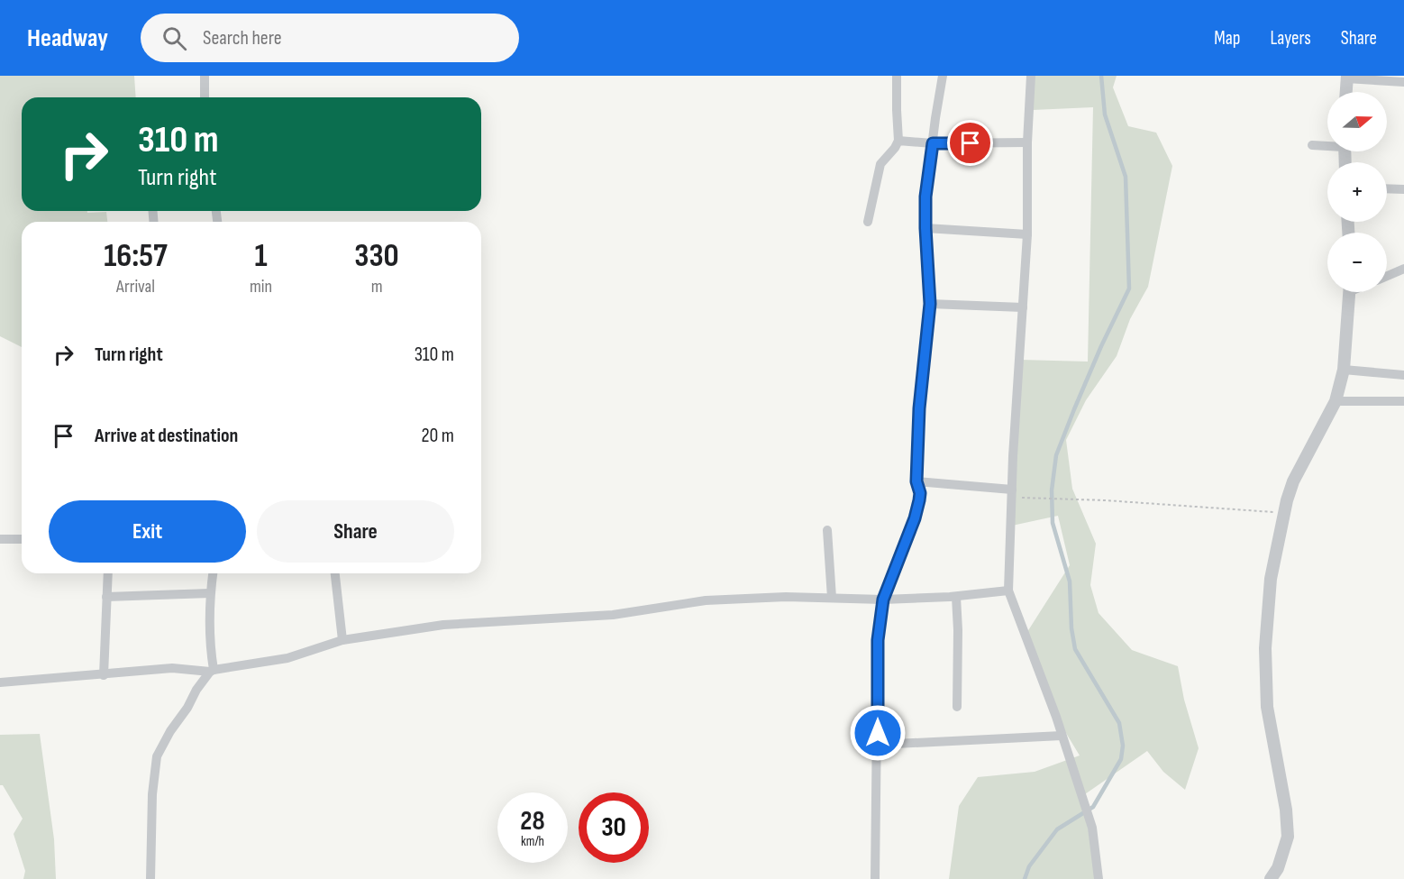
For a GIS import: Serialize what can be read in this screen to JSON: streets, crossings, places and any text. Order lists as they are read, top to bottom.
{
  "north": "right",
  "page": {
    "header": "Headway",
    "search": "Search here",
    "nav": ["Map", "Layers", "Share"],
    "map_buttons": ["+", "−"],
    "turn": ["310 m", "Turn right"],
    "eta": [
      "16:57",
      "Arrival",
      "1",
      "min",
      "330",
      "m"
    ],
    "list": [
      {
        "name": "Turn right",
        "value": "310 m"
      },
      {
        "name": "Arrive at destination",
        "value": "20 m"
      }
    ],
    "buttons": ["Exit", "Share"],
    "speed": "28 km/h",
    "limit": "30"
  }
}
